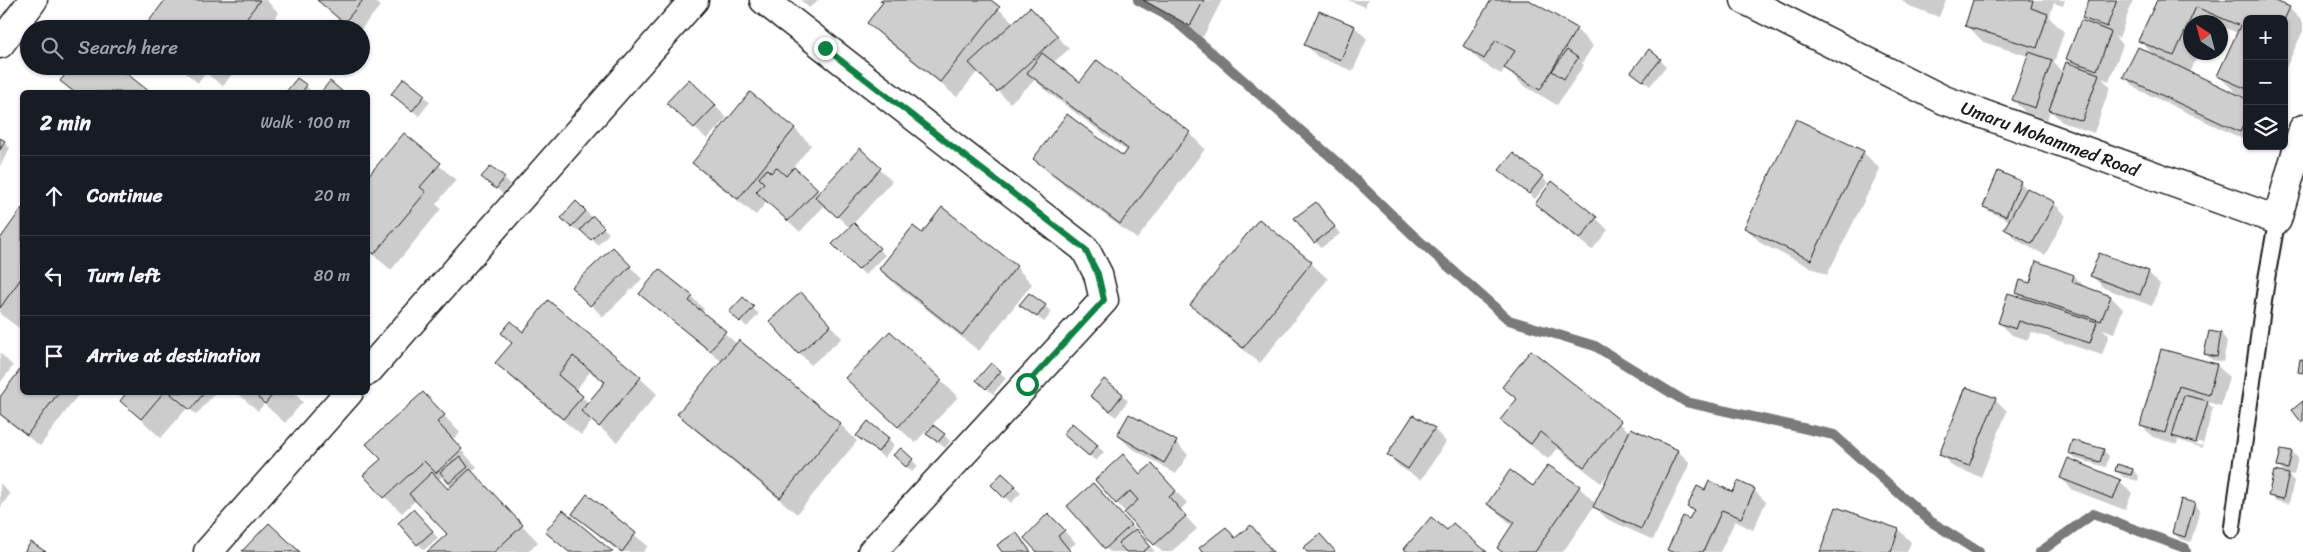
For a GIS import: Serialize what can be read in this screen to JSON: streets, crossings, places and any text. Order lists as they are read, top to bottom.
{
  "streets": {
    "street": ["Umaru Mohammed Road"]
  },
  "north": "top left",
  "page": {
    "map_buttons": ["+", "−"],
    "search": "Search here",
    "heading": ["2 min", "Walk · 100 m"],
    "list": [
      ["Continue", "20 m"],
      ["Turn left", "80 m"],
      "Arrive at destination"
    ]
  }
}
